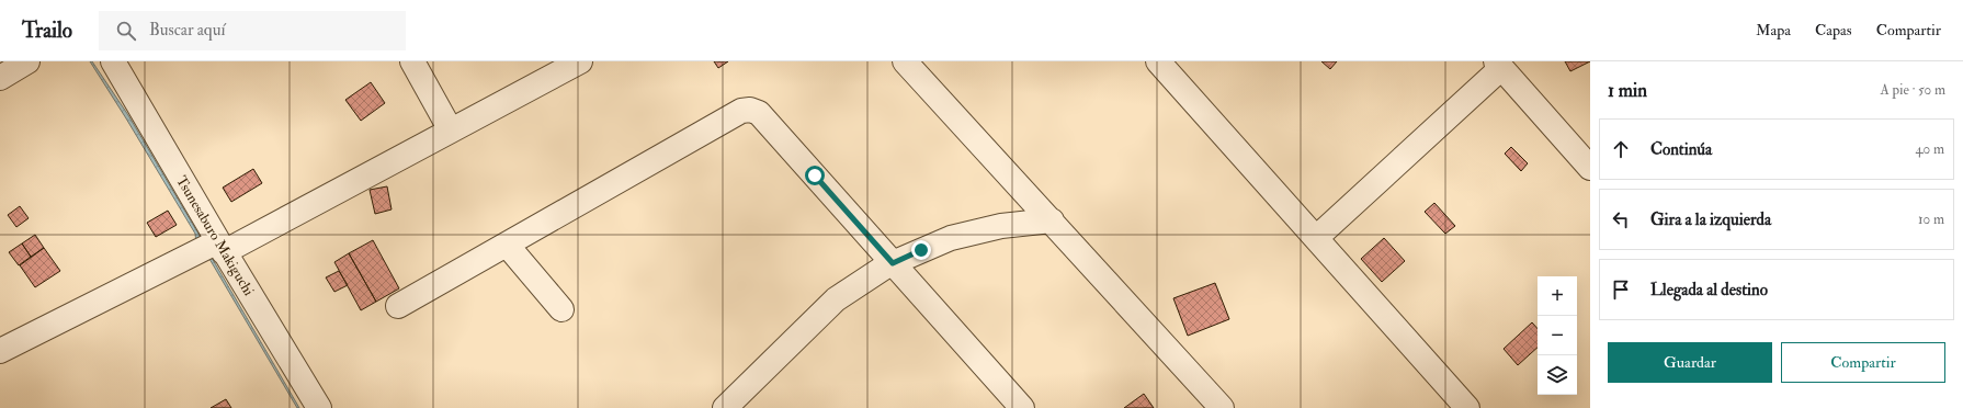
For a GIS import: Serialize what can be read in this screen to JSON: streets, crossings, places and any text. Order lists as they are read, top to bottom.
{
  "streets": {
    "street": ["Tsunesaburo Makiguchi"]
  },
  "page": {
    "header": "Trailo",
    "search": "Buscar aquí",
    "nav": ["Mapa", "Capas", "Compartir"],
    "heading": ["1 min", "A pie · 50 m"],
    "list": [
      ["Continúa", "40 m"],
      ["Gira a la izquierda", "10 m"],
      "Llegada al destino"
    ],
    "map_buttons": ["+", "−"],
    "buttons": ["Guardar", "Compartir"]
  }
}
